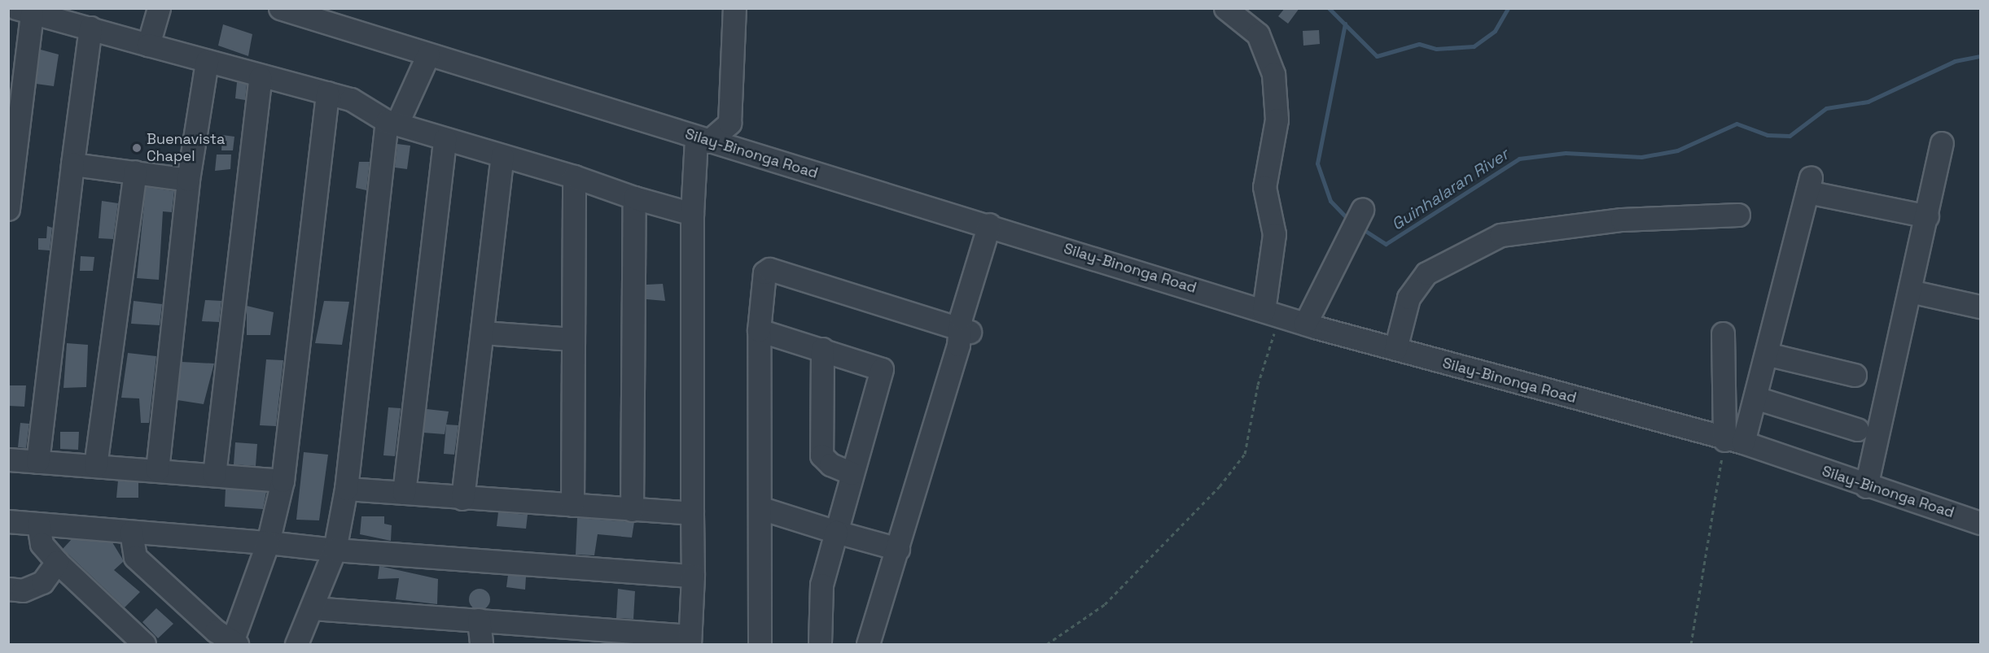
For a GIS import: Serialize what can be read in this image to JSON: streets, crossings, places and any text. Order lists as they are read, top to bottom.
{
  "streets": {
    "street": ["Silay-Binonga Road"]
  },
  "water": ["Guinhalaran River"],
  "places": ["Buenavista Chapel"]
}
